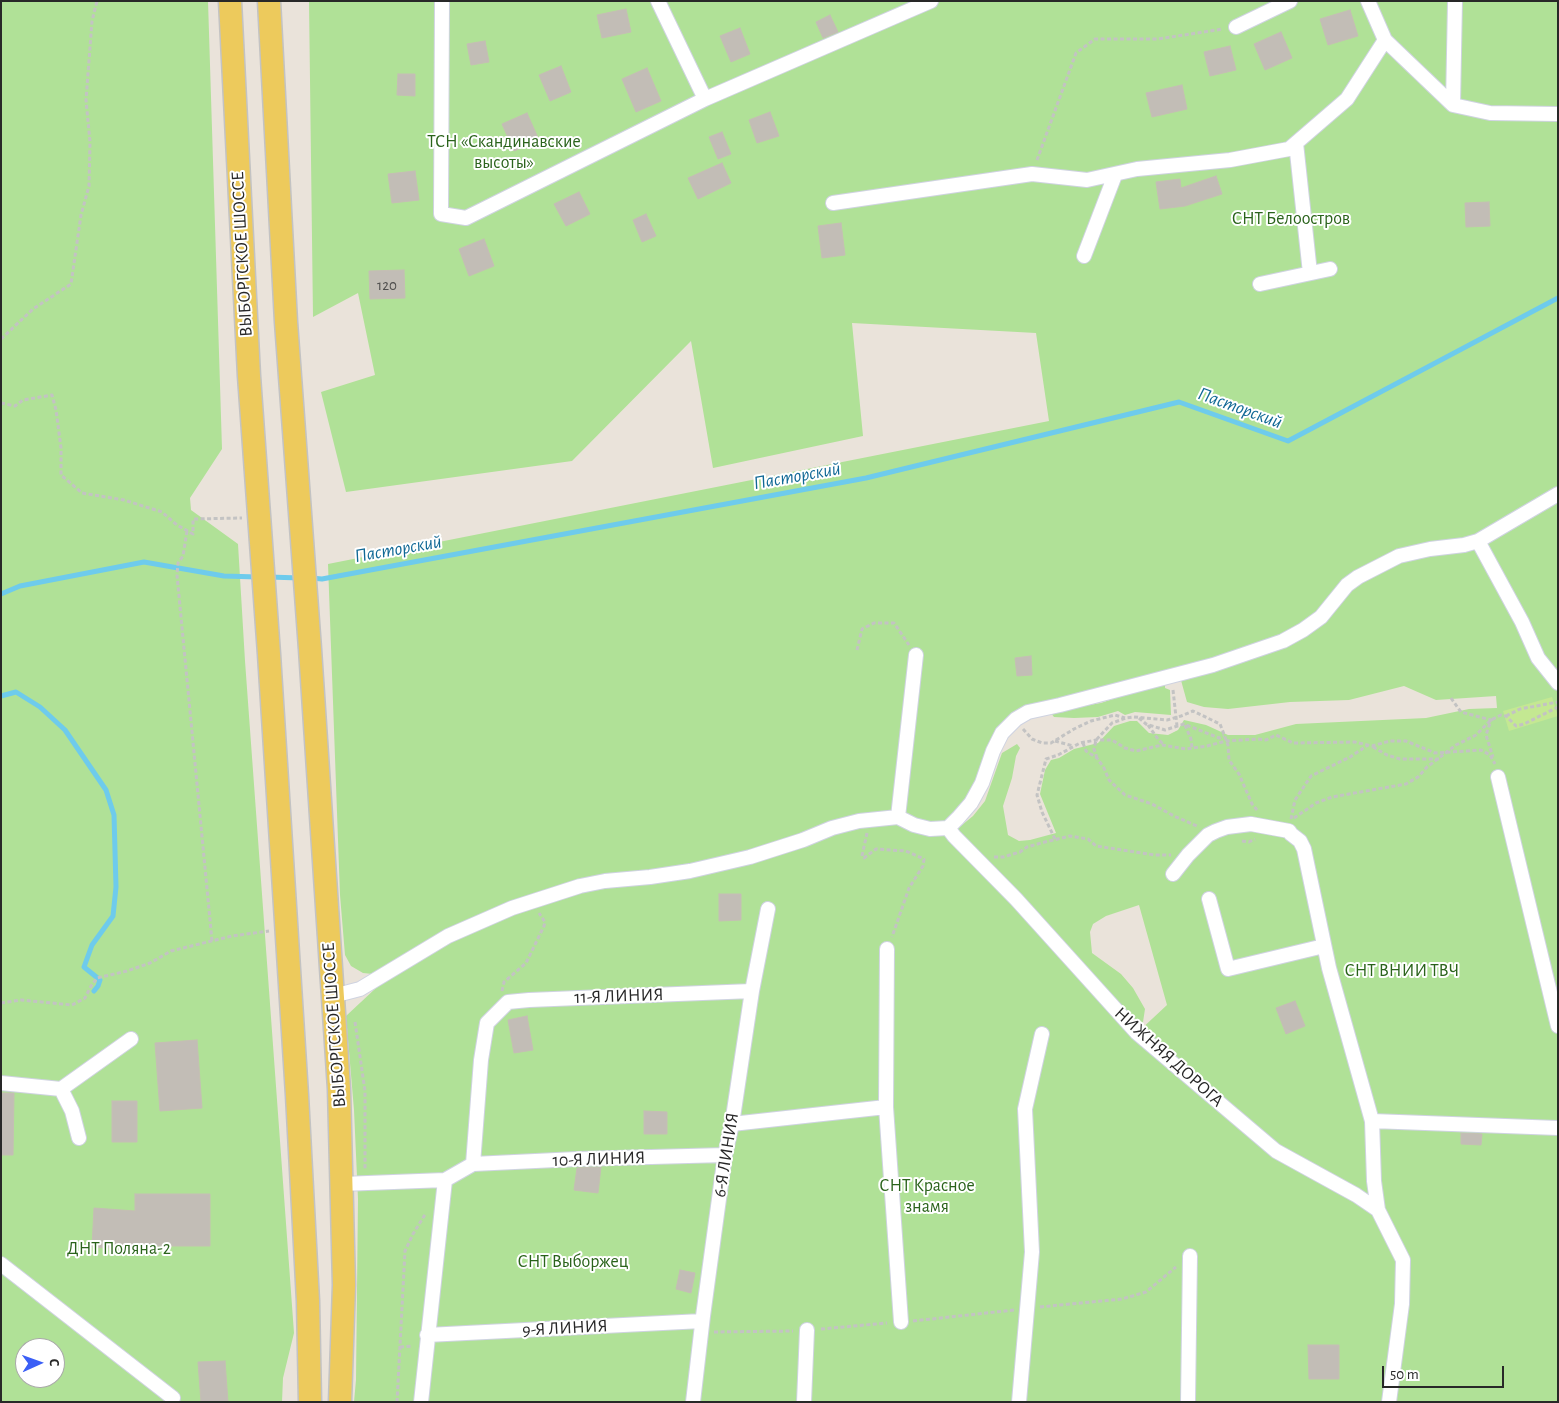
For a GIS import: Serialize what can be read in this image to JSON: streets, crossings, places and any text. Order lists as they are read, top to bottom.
{
  "streets": {
    "main road": ["ВЫБОРГСКОЕ ШОССЕ"],
    "street": [
      "11-Я ЛИНИЯ",
      "НИЖНЯЯ ДОРОГА",
      "6-Я ЛИНИЯ",
      "10-Я ЛИНИЯ",
      "9-Я ЛИНИЯ"
    ]
  },
  "crossings": [
    ["11-Я ЛИНИЯ", "6-Я ЛИНИЯ"],
    ["6-Я ЛИНИЯ", "10-Я ЛИНИЯ"],
    ["6-Я ЛИНИЯ", "9-Я ЛИНИЯ"]
  ],
  "water": ["Пасторский"],
  "parks": [
    "ТСН «Скандинавские высоты»",
    "СНТ Белоостров",
    "СНТ ВНИИ ТВЧ",
    "СНТ Красное знамя",
    "ДНТ Поляна-2",
    "СНТ Выборжец"
  ],
  "house_numbers": ["120"],
  "scale_bar": "50 m",
  "north": "right"
}
